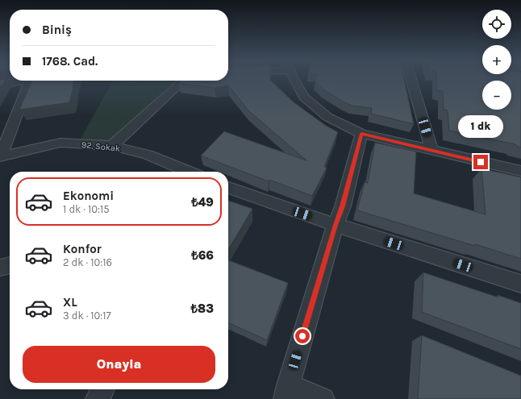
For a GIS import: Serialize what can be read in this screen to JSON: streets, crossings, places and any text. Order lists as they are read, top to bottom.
{
  "streets": {
    "street": ["92. Sokak"]
  },
  "page": {
    "map_buttons": ["+", "−"],
    "banner": ["Biniş", "1768. Cad."],
    "bubble": "1 dk",
    "list": [
      {
        "name": "Ekonomi",
        "note": "1 dk · 10:15",
        "value": "₺49"
      },
      {
        "name": "Konfor",
        "note": "2 dk · 10:16",
        "value": "₺66"
      },
      {
        "name": "XL",
        "note": "3 dk · 10:17",
        "value": "₺83"
      }
    ],
    "buttons": "Onayla"
  }
}
